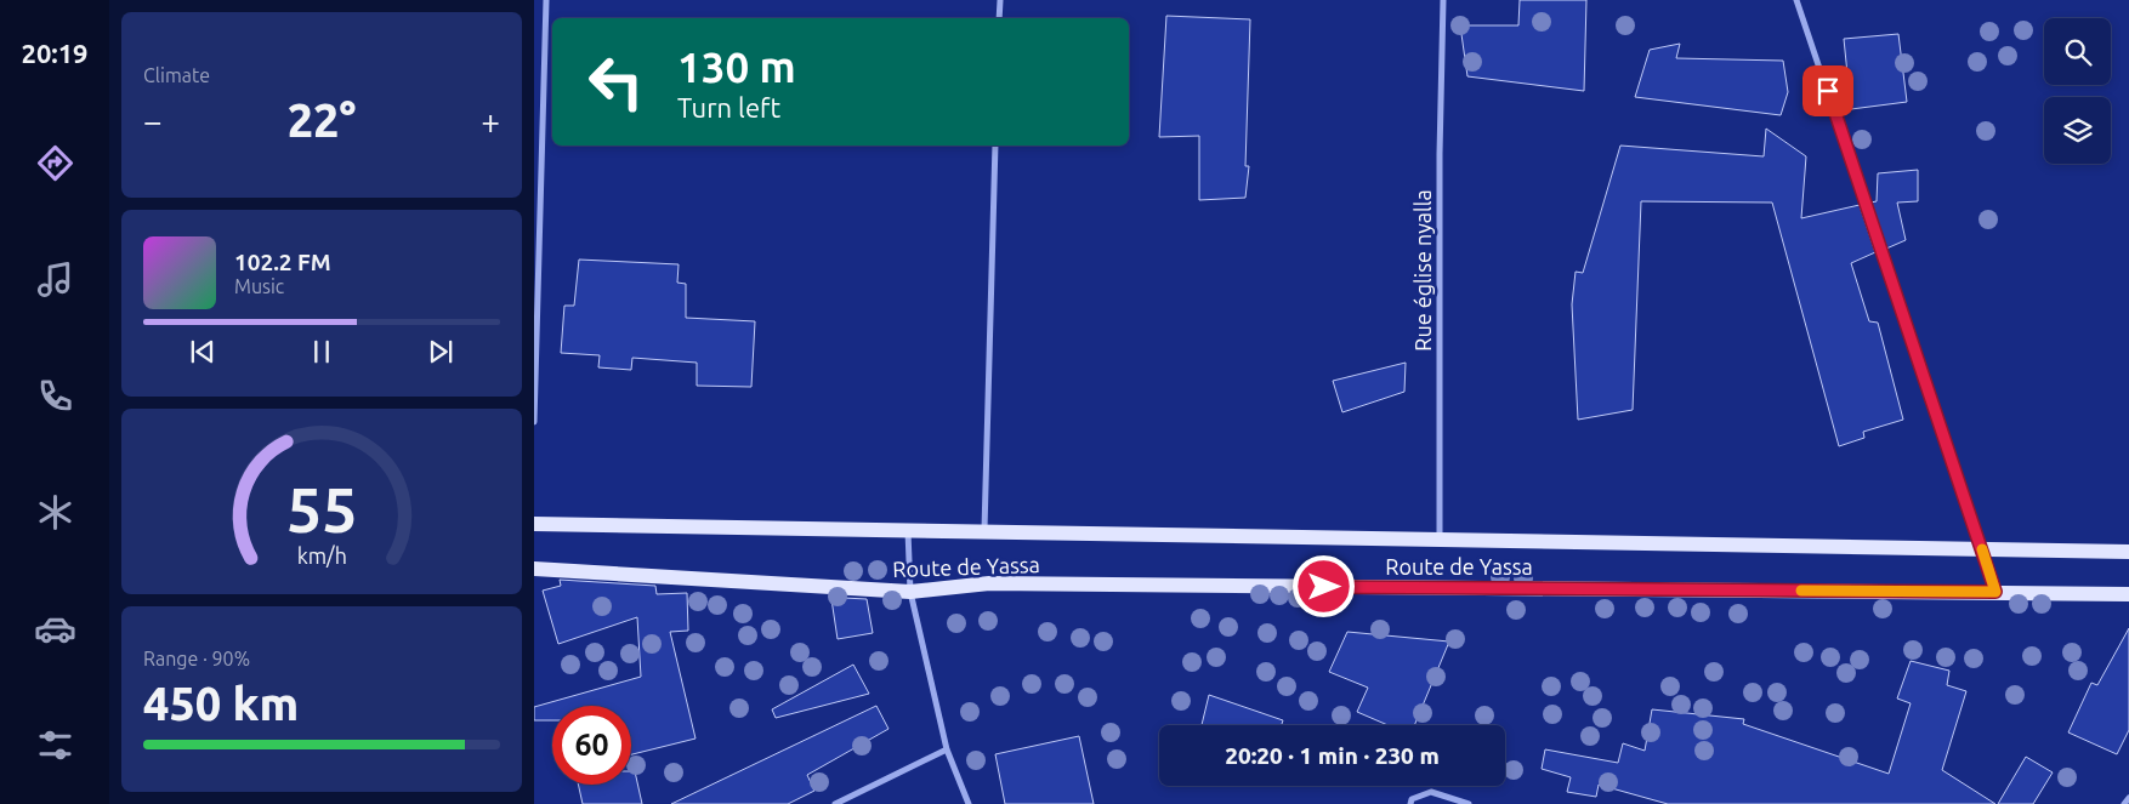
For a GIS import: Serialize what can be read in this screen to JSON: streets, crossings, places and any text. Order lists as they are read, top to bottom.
{
  "streets": {
    "main road": ["Route de Yassa"],
    "street": ["Rue église nyalla"]
  },
  "crossings": [
    ["Rue église nyalla", "Route de Yassa"]
  ],
  "page": {
    "tabs": "20:19",
    "tile": [
      "Climate",
      ["Range · 90%", "450 km"]
    ],
    "turn": ["130 m", "Turn left"],
    "heat": ["−", "22°", "+"],
    "song": ["102.2 FM", "Music"],
    "limit": "60",
    "trip": "20:20 · 1 min · 230 m",
    "gauge": ["55", "km/h"]
  }
}
